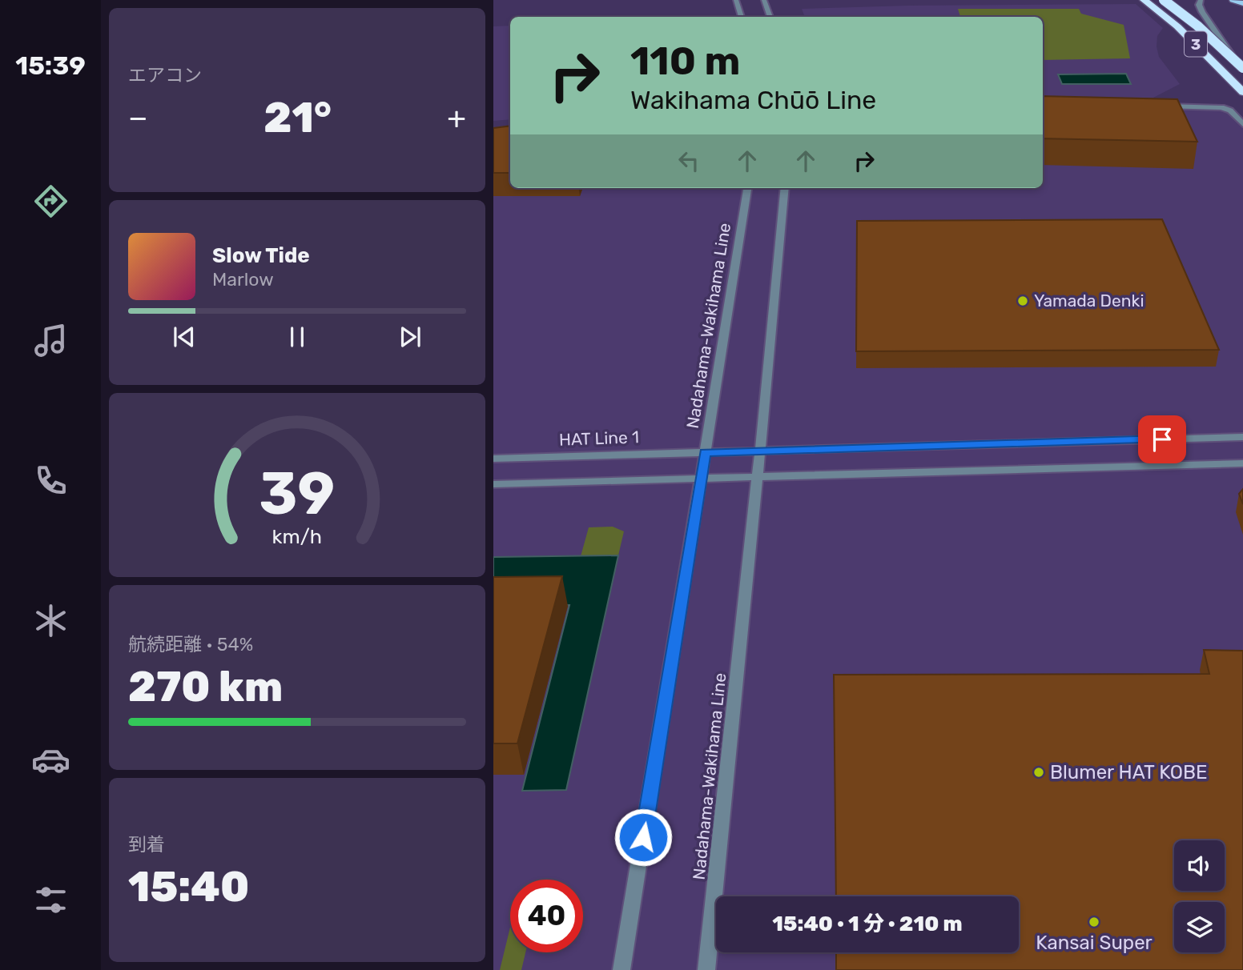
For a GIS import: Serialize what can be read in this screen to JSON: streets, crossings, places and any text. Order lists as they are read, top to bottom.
{
  "streets": {
    "highway": ["3"],
    "street": ["Nadahama-Wakihama Line", "HAT Line 1"]
  },
  "crossings": [
    ["Nadahama-Wakihama Line", "HAT Line 1"]
  ],
  "places": ["Yamada Denki", "Blumer HAT KOBE", "Kansai Super"],
  "page": {
    "tabs": "15:39",
    "tile": [
      "エアコン",
      ["航続距離 · 54%", "270 km"],
      ["到着", "15:40"]
    ],
    "turn": ["110 m", "Wakihama Chūō Line"],
    "heat": ["−", "21°", "+"],
    "song": ["Slow Tide", "Marlow"],
    "limit": "40",
    "trip": "15:40 · 1 分 · 210 m",
    "gauge": ["39", "km/h"]
  }
}
